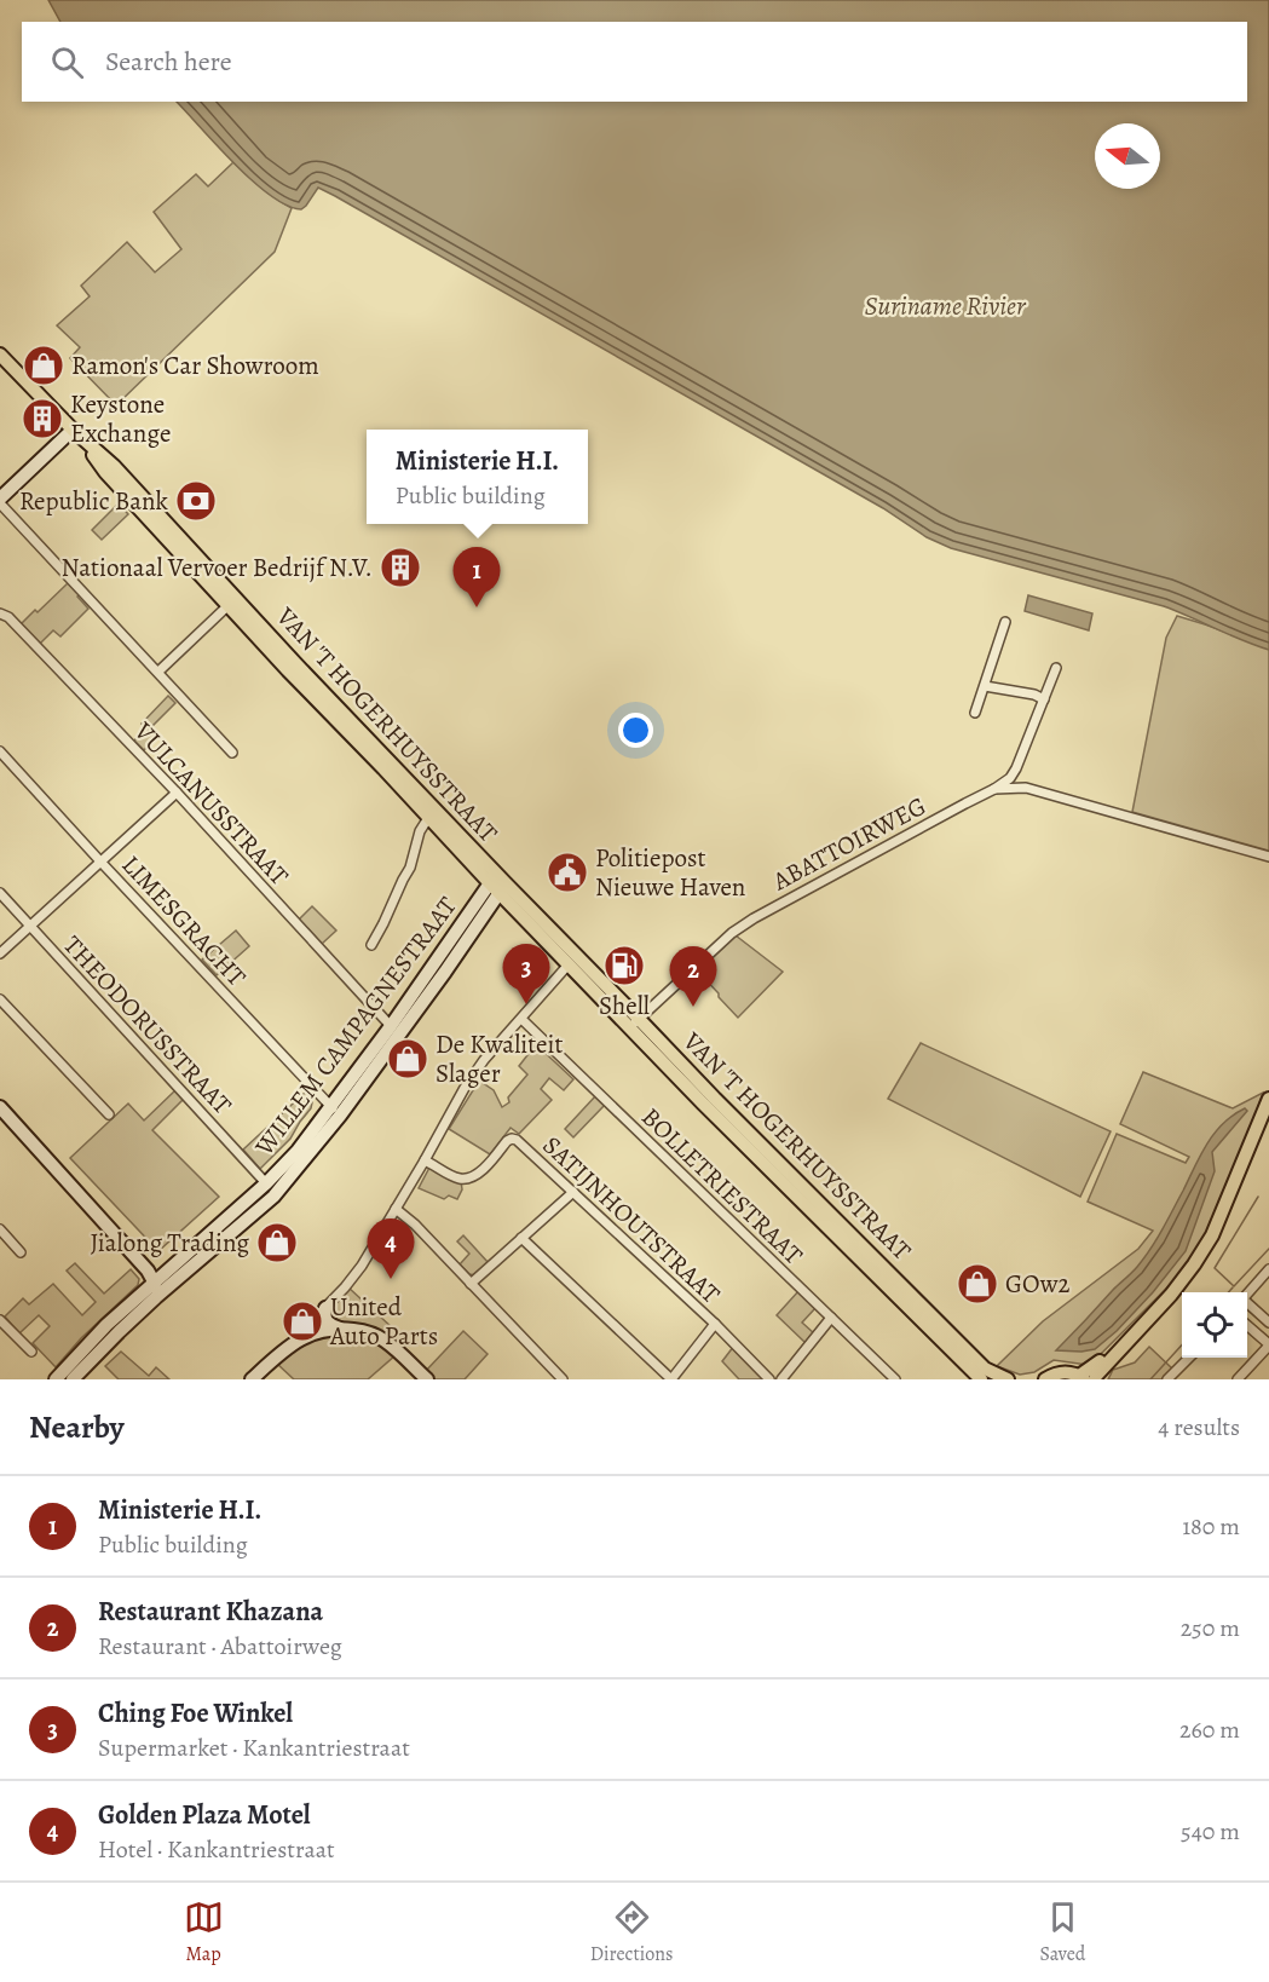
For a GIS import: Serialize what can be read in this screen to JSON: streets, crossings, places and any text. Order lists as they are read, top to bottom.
{
  "streets": {
    "main road": ["VAN 'T HOGERHUYSSTRAAT", "WILLEM CAMPAGNESTRAAT"],
    "street": [
      "VULCANUSSTRAAT",
      "ABATTOIRWEG",
      "LIMESGRACHT",
      "THEODORUSSTRAAT",
      "BOLLETRIESTRAAT",
      "SATIJNHOUTSTRAAT"
    ]
  },
  "crossings": [
    ["VAN 'T HOGERHUYSSTRAAT", "ABATTOIRWEG"],
    ["VAN 'T HOGERHUYSSTRAAT", "WILLEM CAMPAGNESTRAAT"],
    ["VULCANUSSTRAAT", "WILLEM CAMPAGNESTRAAT"],
    ["LIMESGRACHT", "WILLEM CAMPAGNESTRAAT"],
    ["THEODORUSSTRAAT", "WILLEM CAMPAGNESTRAAT"]
  ],
  "water": ["Suriname Rivier"],
  "places": {
    "shop": [
      "Ramon's Car Showroom",
      "De Kwaliteit Slager",
      "Jialong Trading",
      "GOw2",
      "United Auto Parts"
    ],
    "building": ["Keystone Exchange", "Nationaal Vervoer Bedrijf N.V."],
    "bank": ["Republic Bank"],
    "public building": ["Politiepost Nieuwe Haven"],
    "fuel station": ["Shell"]
  },
  "north": "left",
  "page": {
    "search": "Search here",
    "popup": ["Ministerie H.I.", "Public building"],
    "pins": [
      "1",
      "3",
      "2",
      "4"
    ],
    "heading": ["Nearby", "4 results"],
    "list": [
      {
        "mark": "1",
        "name": "Ministerie H.I.",
        "note": "Public building",
        "value": "180 m"
      },
      {
        "mark": "2",
        "name": "Restaurant Khazana",
        "note": "Restaurant · Abattoirweg",
        "value": "250 m"
      },
      {
        "mark": "3",
        "name": "Ching Foe Winkel",
        "note": "Supermarket · Kankantriestraat",
        "value": "260 m"
      },
      {
        "mark": "4",
        "name": "Golden Plaza Motel",
        "note": "Hotel · Kankantriestraat",
        "value": "540 m"
      }
    ],
    "nav": ["Map", "Directions", "Saved"]
  }
}
